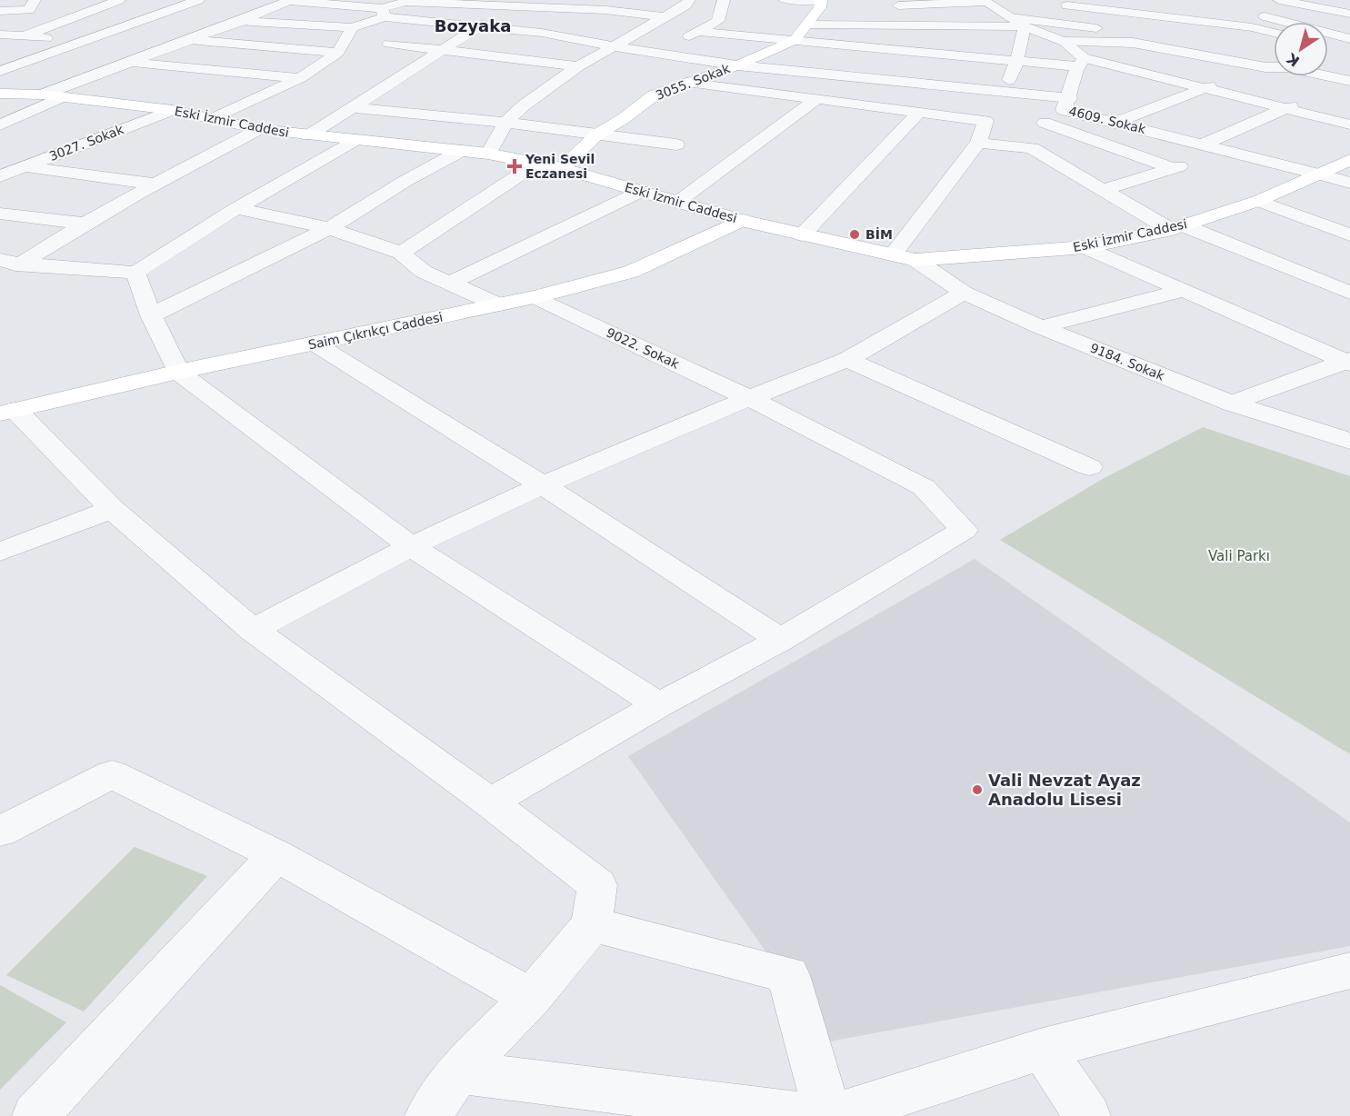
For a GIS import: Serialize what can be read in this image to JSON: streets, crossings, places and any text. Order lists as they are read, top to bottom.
{
  "streets": {
    "main road": ["3055. Sokak", "Eski İzmir Caddesi", "Saim Çıkrıkçı Caddesi"],
    "street": [
      "4609. Sokak",
      "3027. Sokak",
      "9022. Sokak",
      "9184. Sokak"
    ]
  },
  "crossings": [
    ["3055. Sokak", "Eski İzmir Caddesi"],
    ["4609. Sokak", "Eski İzmir Caddesi"],
    ["Eski İzmir Caddesi", "3027. Sokak"],
    ["Eski İzmir Caddesi", "Saim Çıkrıkçı Caddesi"],
    ["Eski İzmir Caddesi", "9184. Sokak"],
    ["Saim Çıkrıkçı Caddesi", "9022. Sokak"]
  ],
  "districts": ["Bozyaka"],
  "parks": ["Vali Parkı"],
  "places": {
    "health": ["Yeni Sevil Eczanesi"],
    "other": ["BİM", "Vali Nevzat Ayaz Anadolu Lisesi"]
  },
  "north": "bottom left"
}
